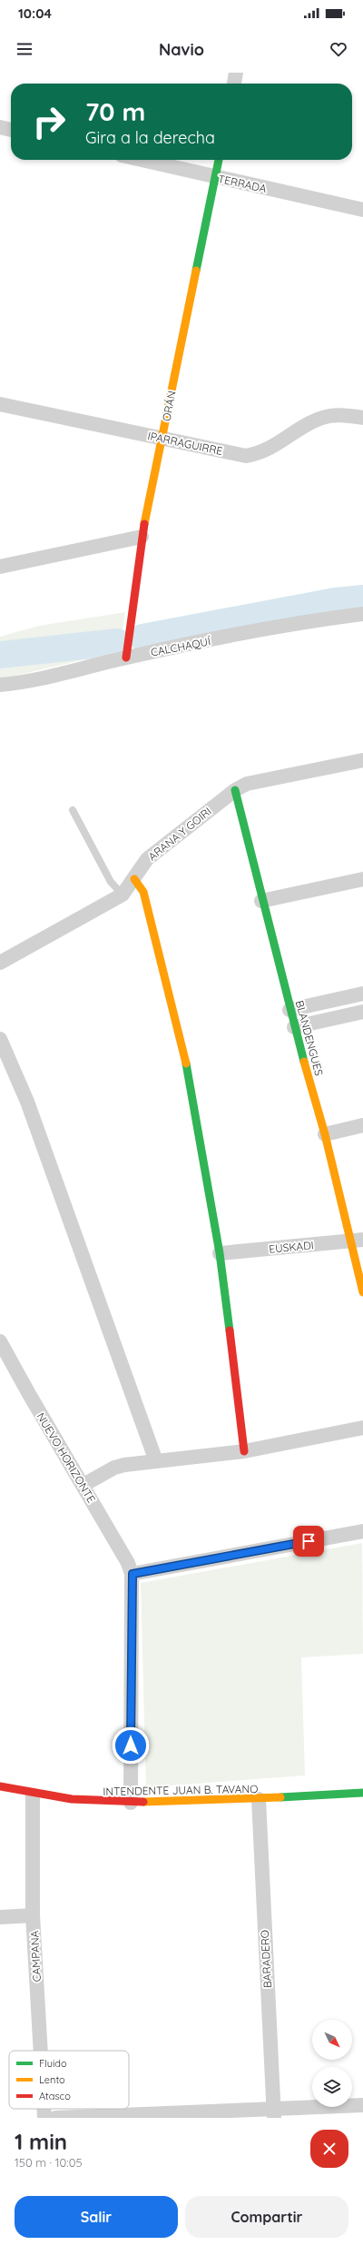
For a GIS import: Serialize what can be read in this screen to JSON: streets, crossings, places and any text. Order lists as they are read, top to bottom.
{
  "streets": {
    "street": [
      "TERRADA",
      "ORÁN",
      "IPARRAGUIRRE",
      "CALCHAQUÍ",
      "ARANA Y GOIRI",
      "BLANDENGUES",
      "EUSKADI",
      "NUEVO HORIZONTE",
      "INTENDENTE JUAN B. TAVANO",
      "CAMPANA",
      "BARADERO"
    ]
  },
  "crossings": [
    ["TERRADA", "ORÁN"],
    ["ORÁN", "IPARRAGUIRRE"],
    ["ORÁN", "CALCHAQUÍ"],
    ["ARANA Y GOIRI", "BLANDENGUES"],
    ["BLANDENGUES", "EUSKADI"],
    ["INTENDENTE JUAN B. TAVANO", "CAMPANA"],
    ["INTENDENTE JUAN B. TAVANO", "BARADERO"]
  ],
  "legend": ["Fluido", "Lento", "Atasco"],
  "north": "bottom right",
  "page": {
    "status": "10:04",
    "header": "Navio",
    "turn": ["70 m", "Gira a la derecha"],
    "heading": ["1 min", "150 m · 10:05"],
    "buttons": ["Salir", "Compartir"]
  }
}
